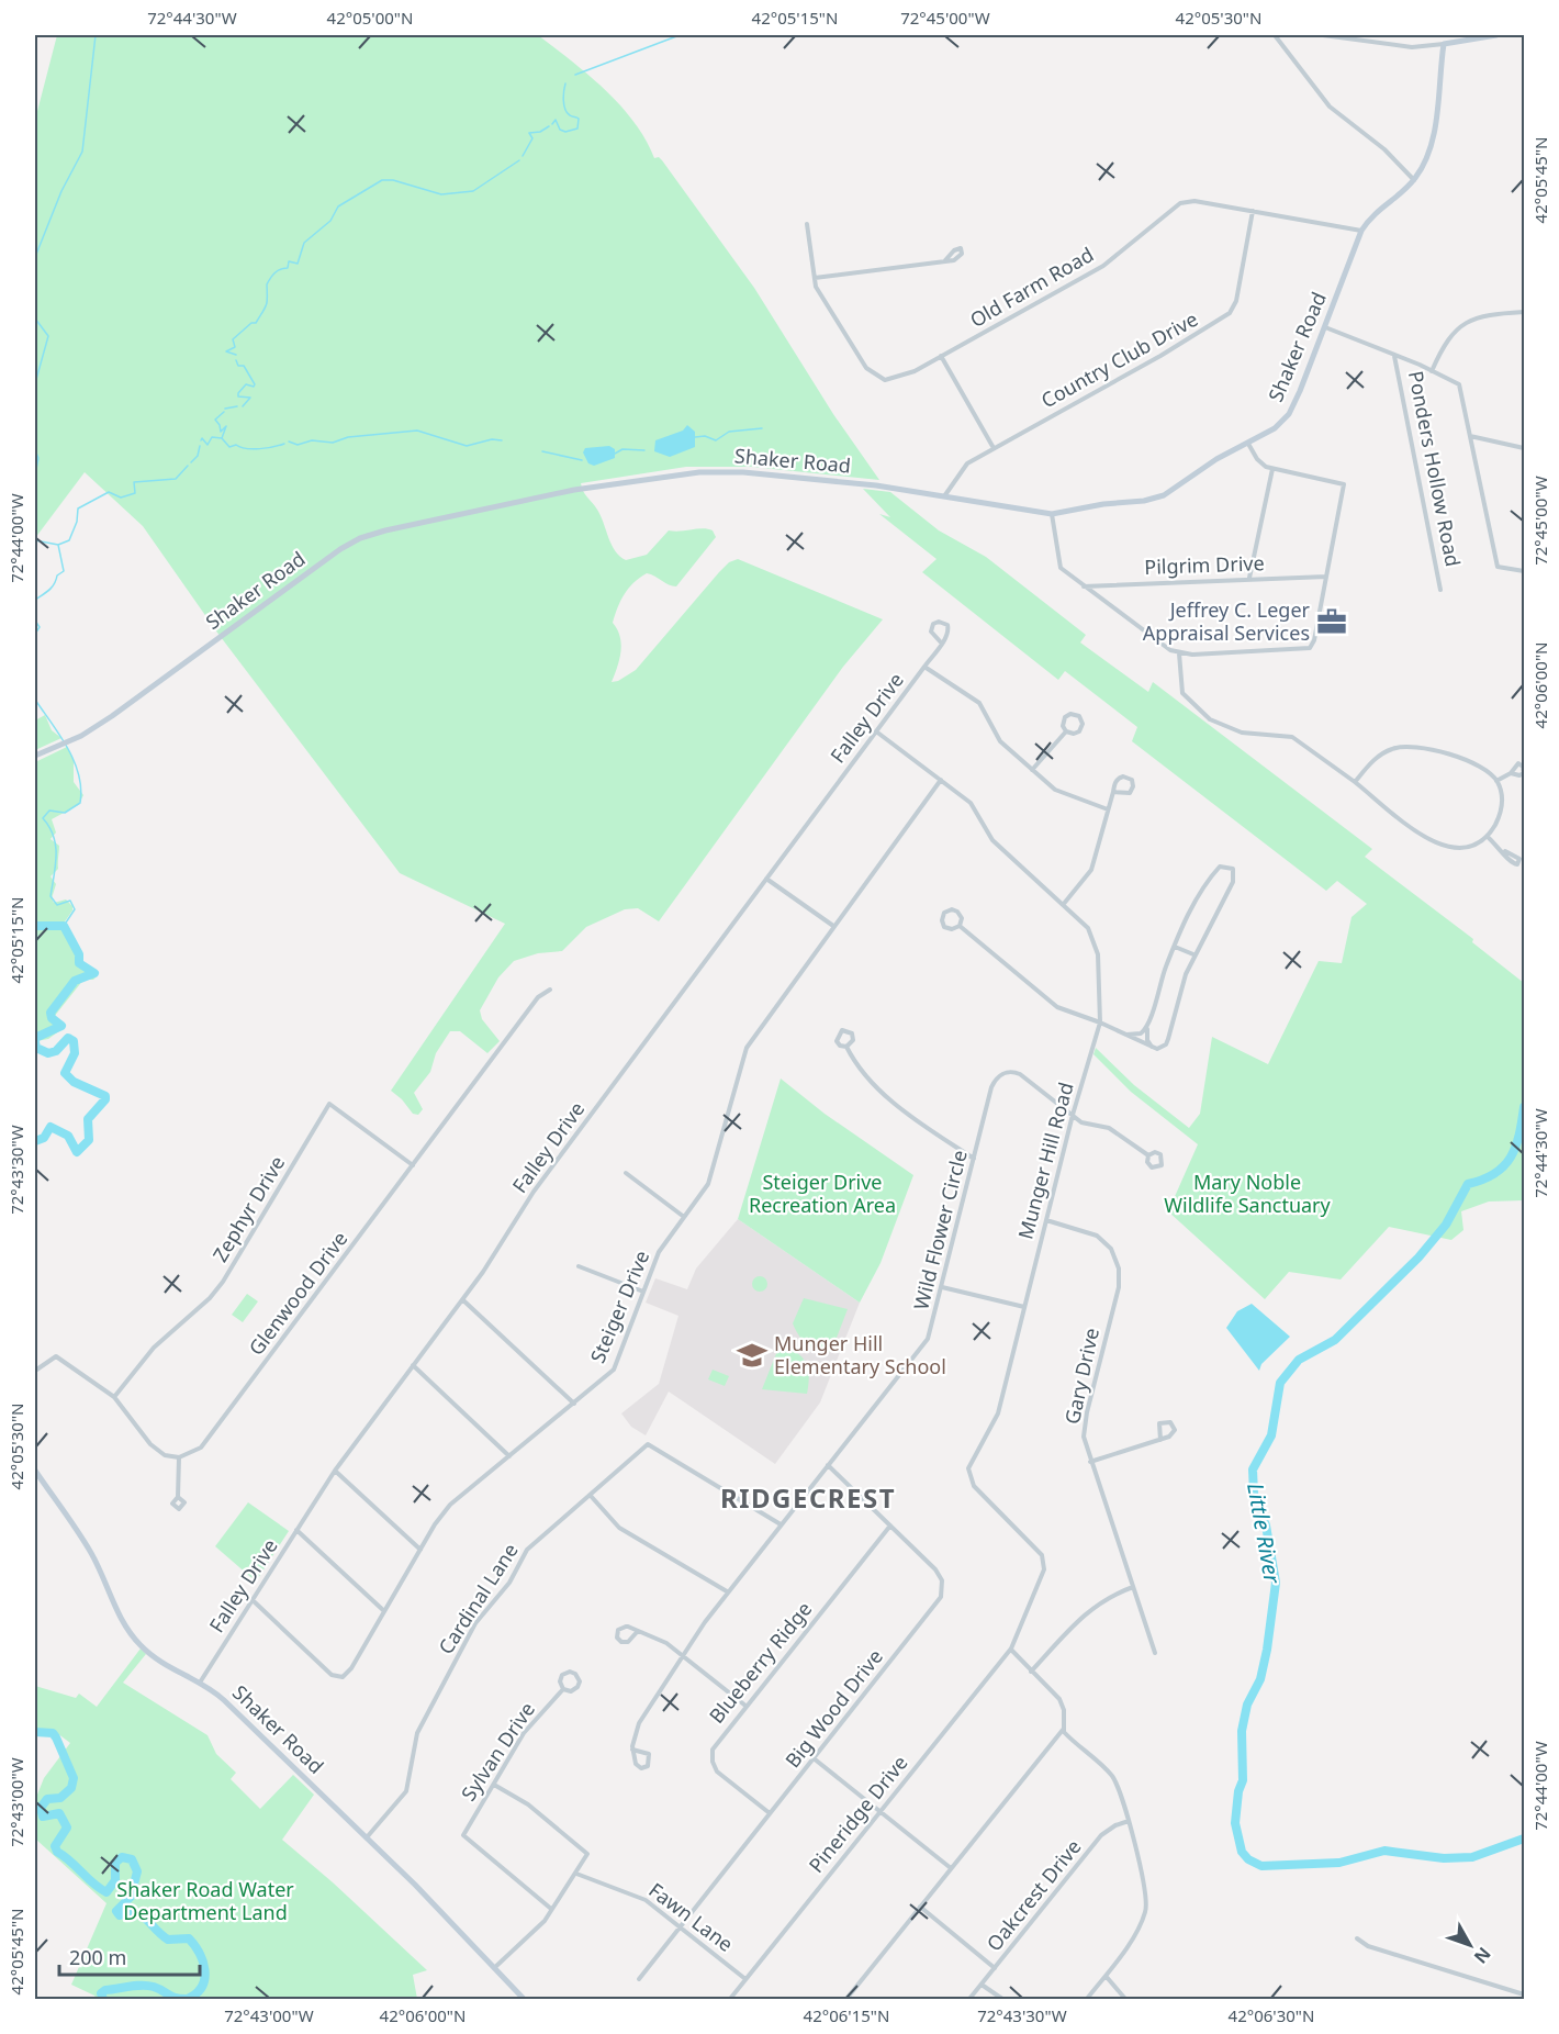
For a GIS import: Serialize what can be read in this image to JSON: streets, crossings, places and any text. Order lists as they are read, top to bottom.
{
  "streets": {
    "street": [
      "Old Farm Road",
      "Shaker Road",
      "Country Club Drive",
      "Ponders Hollow Road",
      "Pilgrim Drive",
      "Falley Drive",
      "Munger Hill Road",
      "Zephyr Drive",
      "Wild Flower Circle",
      "Glenwood Drive",
      "Steiger Drive",
      "Gary Drive",
      "Cardinal Lane",
      "Blueberry Ridge",
      "Big Wood Drive",
      "Sylvan Drive",
      "Pineridge Drive",
      "Oakcrest Drive",
      "Fawn Lane"
    ]
  },
  "crossings": [
    ["Old Farm Road", "Shaker Road"],
    ["Old Farm Road", "Country Club Drive"],
    ["Shaker Road", "Country Club Drive"],
    ["Shaker Road", "Falley Drive"],
    ["Shaker Road", "Cardinal Lane"],
    ["Falley Drive", "Munger Hill Road"],
    ["Falley Drive", "Steiger Drive"],
    ["Munger Hill Road", "Wild Flower Circle"],
    ["Munger Hill Road", "Steiger Drive"],
    ["Munger Hill Road", "Gary Drive"],
    ["Munger Hill Road", "Pineridge Drive"],
    ["Zephyr Drive", "Glenwood Drive"],
    ["Wild Flower Circle", "Cardinal Lane"],
    ["Wild Flower Circle", "Big Wood Drive"],
    ["Blueberry Ridge", "Big Wood Drive"],
    ["Big Wood Drive", "Fawn Lane"],
    ["Pineridge Drive", "Fawn Lane"]
  ],
  "districts": ["RIDGECREST"],
  "water": ["Little River"],
  "parks": ["Steiger Drive Recreation Area", "Mary Noble Wildlife Sanctuary", "Shaker Road Water Department Land"],
  "places": {
    "office": ["Jeffrey C. Leger Appraisal Services"],
    "school or university": ["Munger Hill Elementary School"]
  },
  "scale_bar": "200 m",
  "north": "bottom right",
  "coordinates": [
    "72°44'30\"W",
    "42°05'00\"N",
    "42°05'15\"N",
    "72°45'00\"W",
    "42°05'30\"N",
    "42°05'45\"N",
    "72°44'00\"W",
    "42°06'00\"N",
    "72°43'30\"W",
    "72°43'00\"W",
    "42°06'15\"N",
    "42°06'30\"N"
  ]
}
